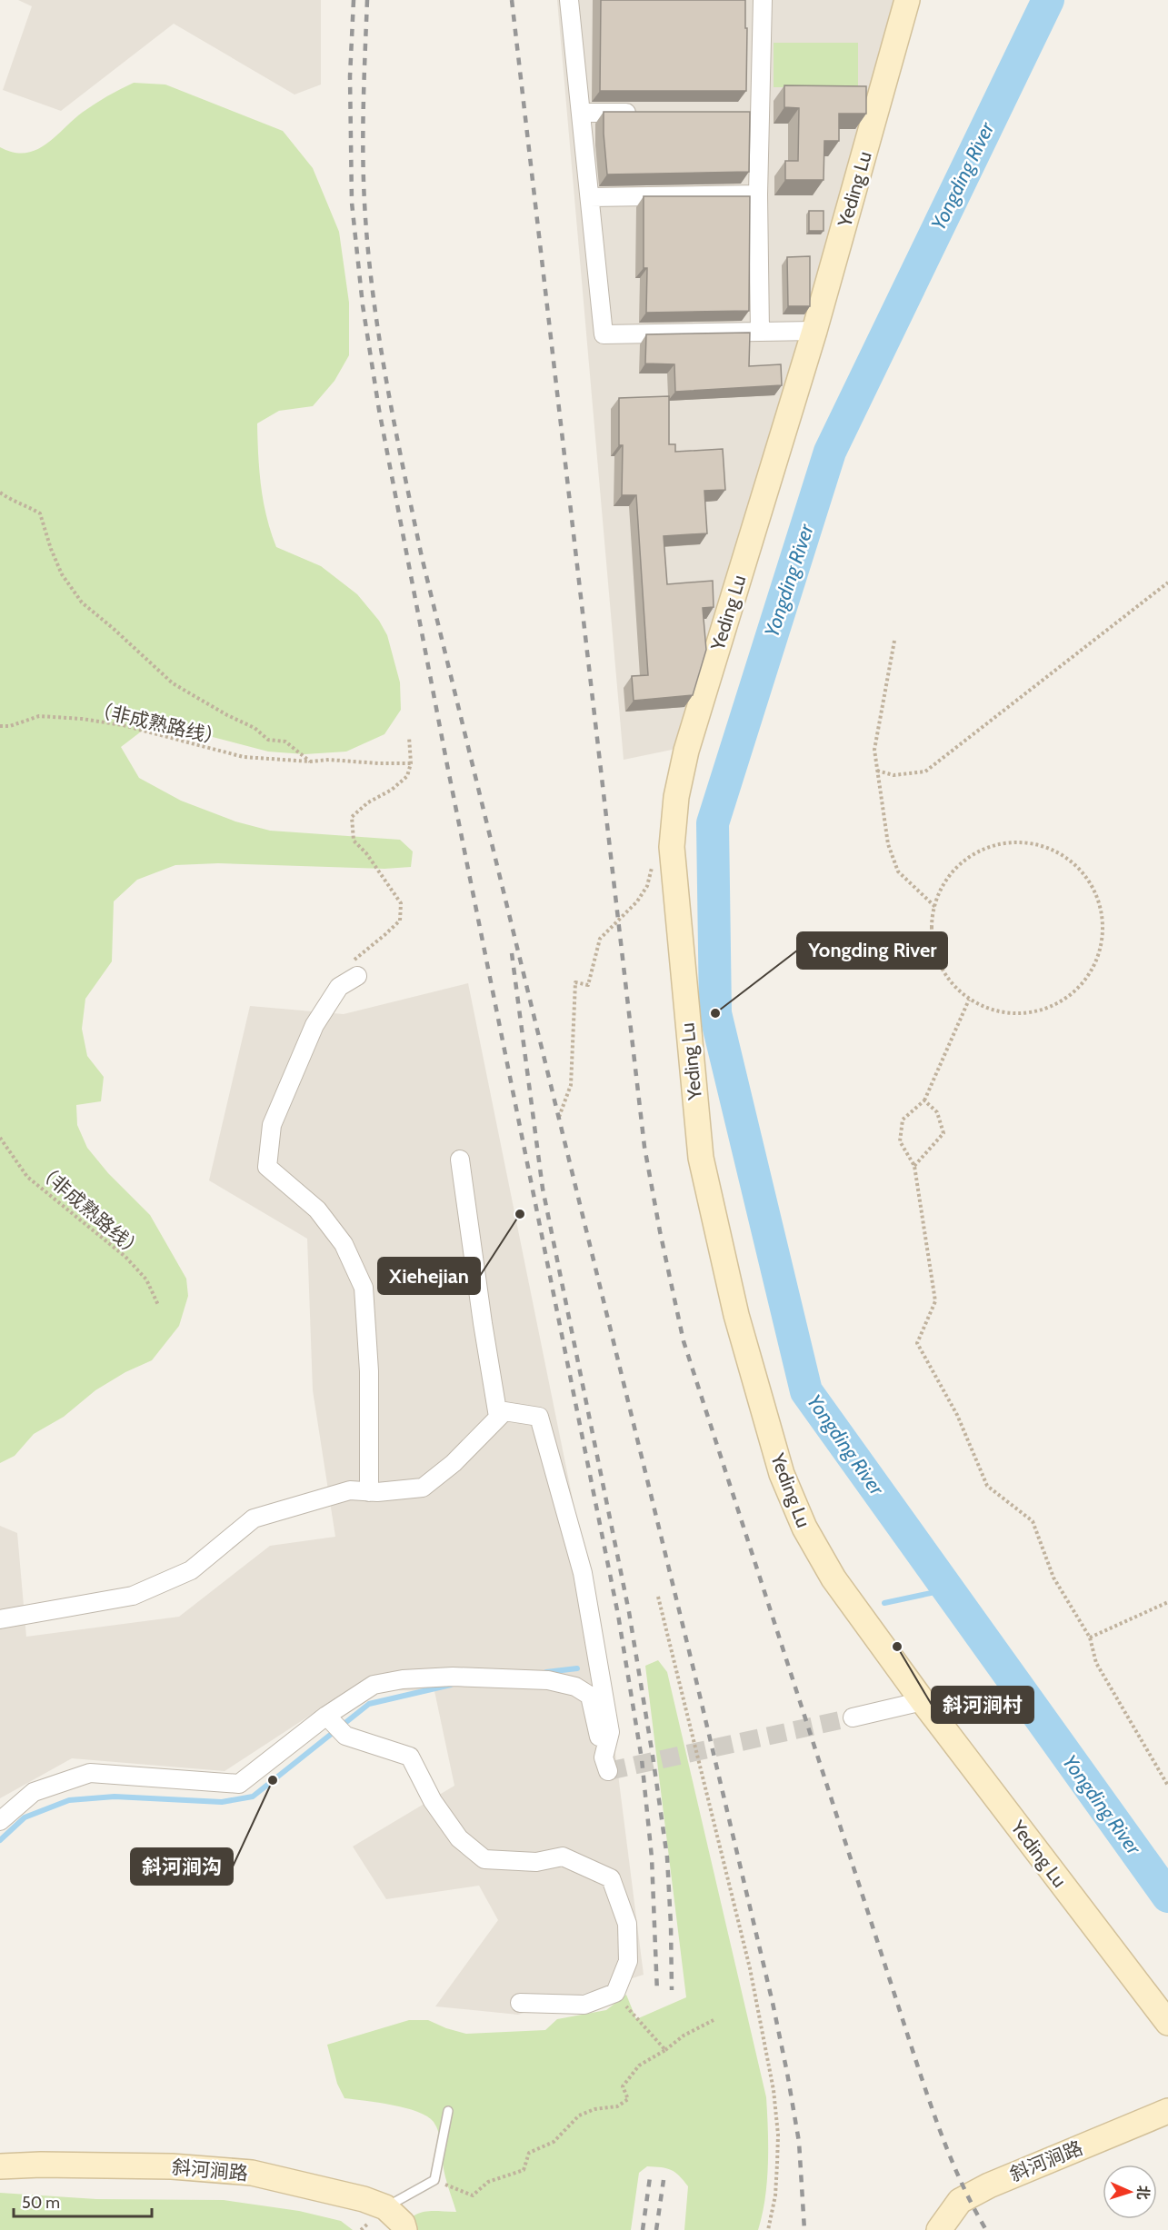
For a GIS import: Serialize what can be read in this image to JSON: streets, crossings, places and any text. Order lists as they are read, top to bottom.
{
  "streets": {
    "main road": ["Yeding Lu", "斜河涧路"],
    "path": ["（非成熟路线）"]
  },
  "water": ["Yongding River"],
  "places": [
    "Yongding River",
    "Xiehejian",
    "斜河涧村",
    "斜河涧沟"
  ],
  "scale_bar": "50 m",
  "north": "right"
}
